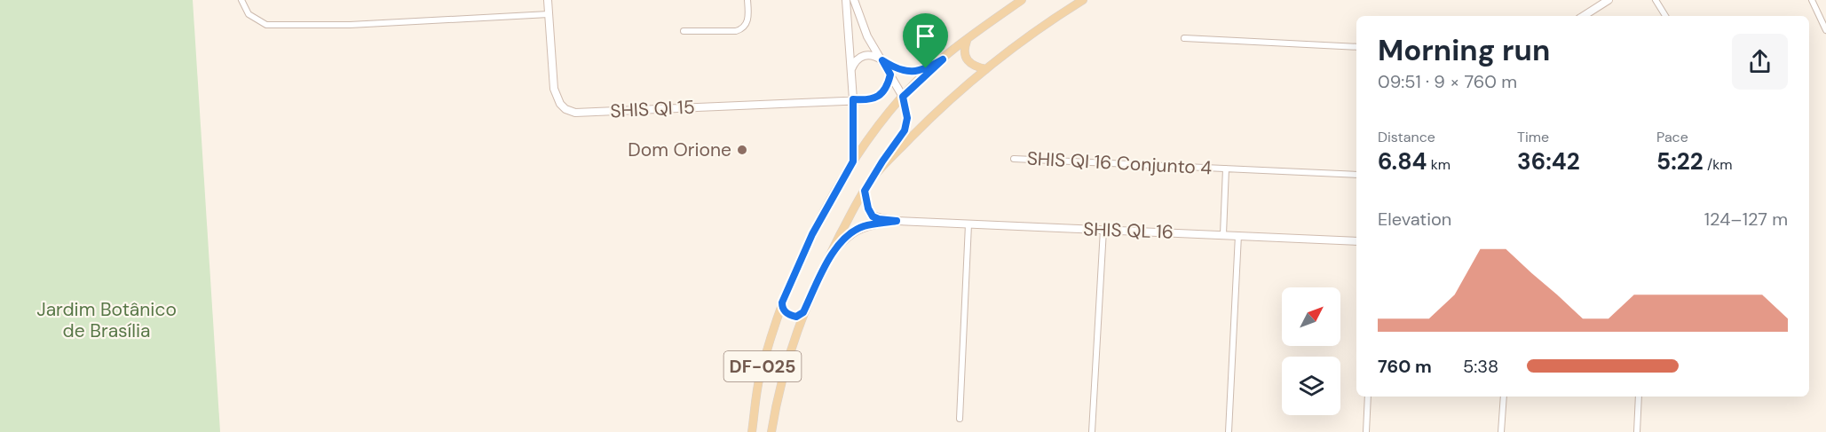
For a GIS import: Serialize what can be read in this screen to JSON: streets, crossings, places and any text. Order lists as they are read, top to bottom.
{
  "streets": {
    "main road": ["DF-025"],
    "street": ["SHIS QI 15", "SHIS QI 16 Conjunto 4", "SHIS QL 16"]
  },
  "crossings": [
    ["SHIS QL 16", "DF-025"]
  ],
  "parks": ["Jardim Botânico de Brasília"],
  "places": ["Dom Orione"],
  "north": "top right",
  "page": {
    "heading": ["Morning run", "09:51 · 9 × 760 m"],
    "stats": [
      ["Distance", "6.84 km"],
      ["Time", "36:42"],
      ["Pace", "5:22 /km"]
    ],
    "chart": ["Elevation", "124–127 m"],
    "list": [
      {
        "name": "760 m",
        "note": "5:38"
      }
    ]
  }
}
